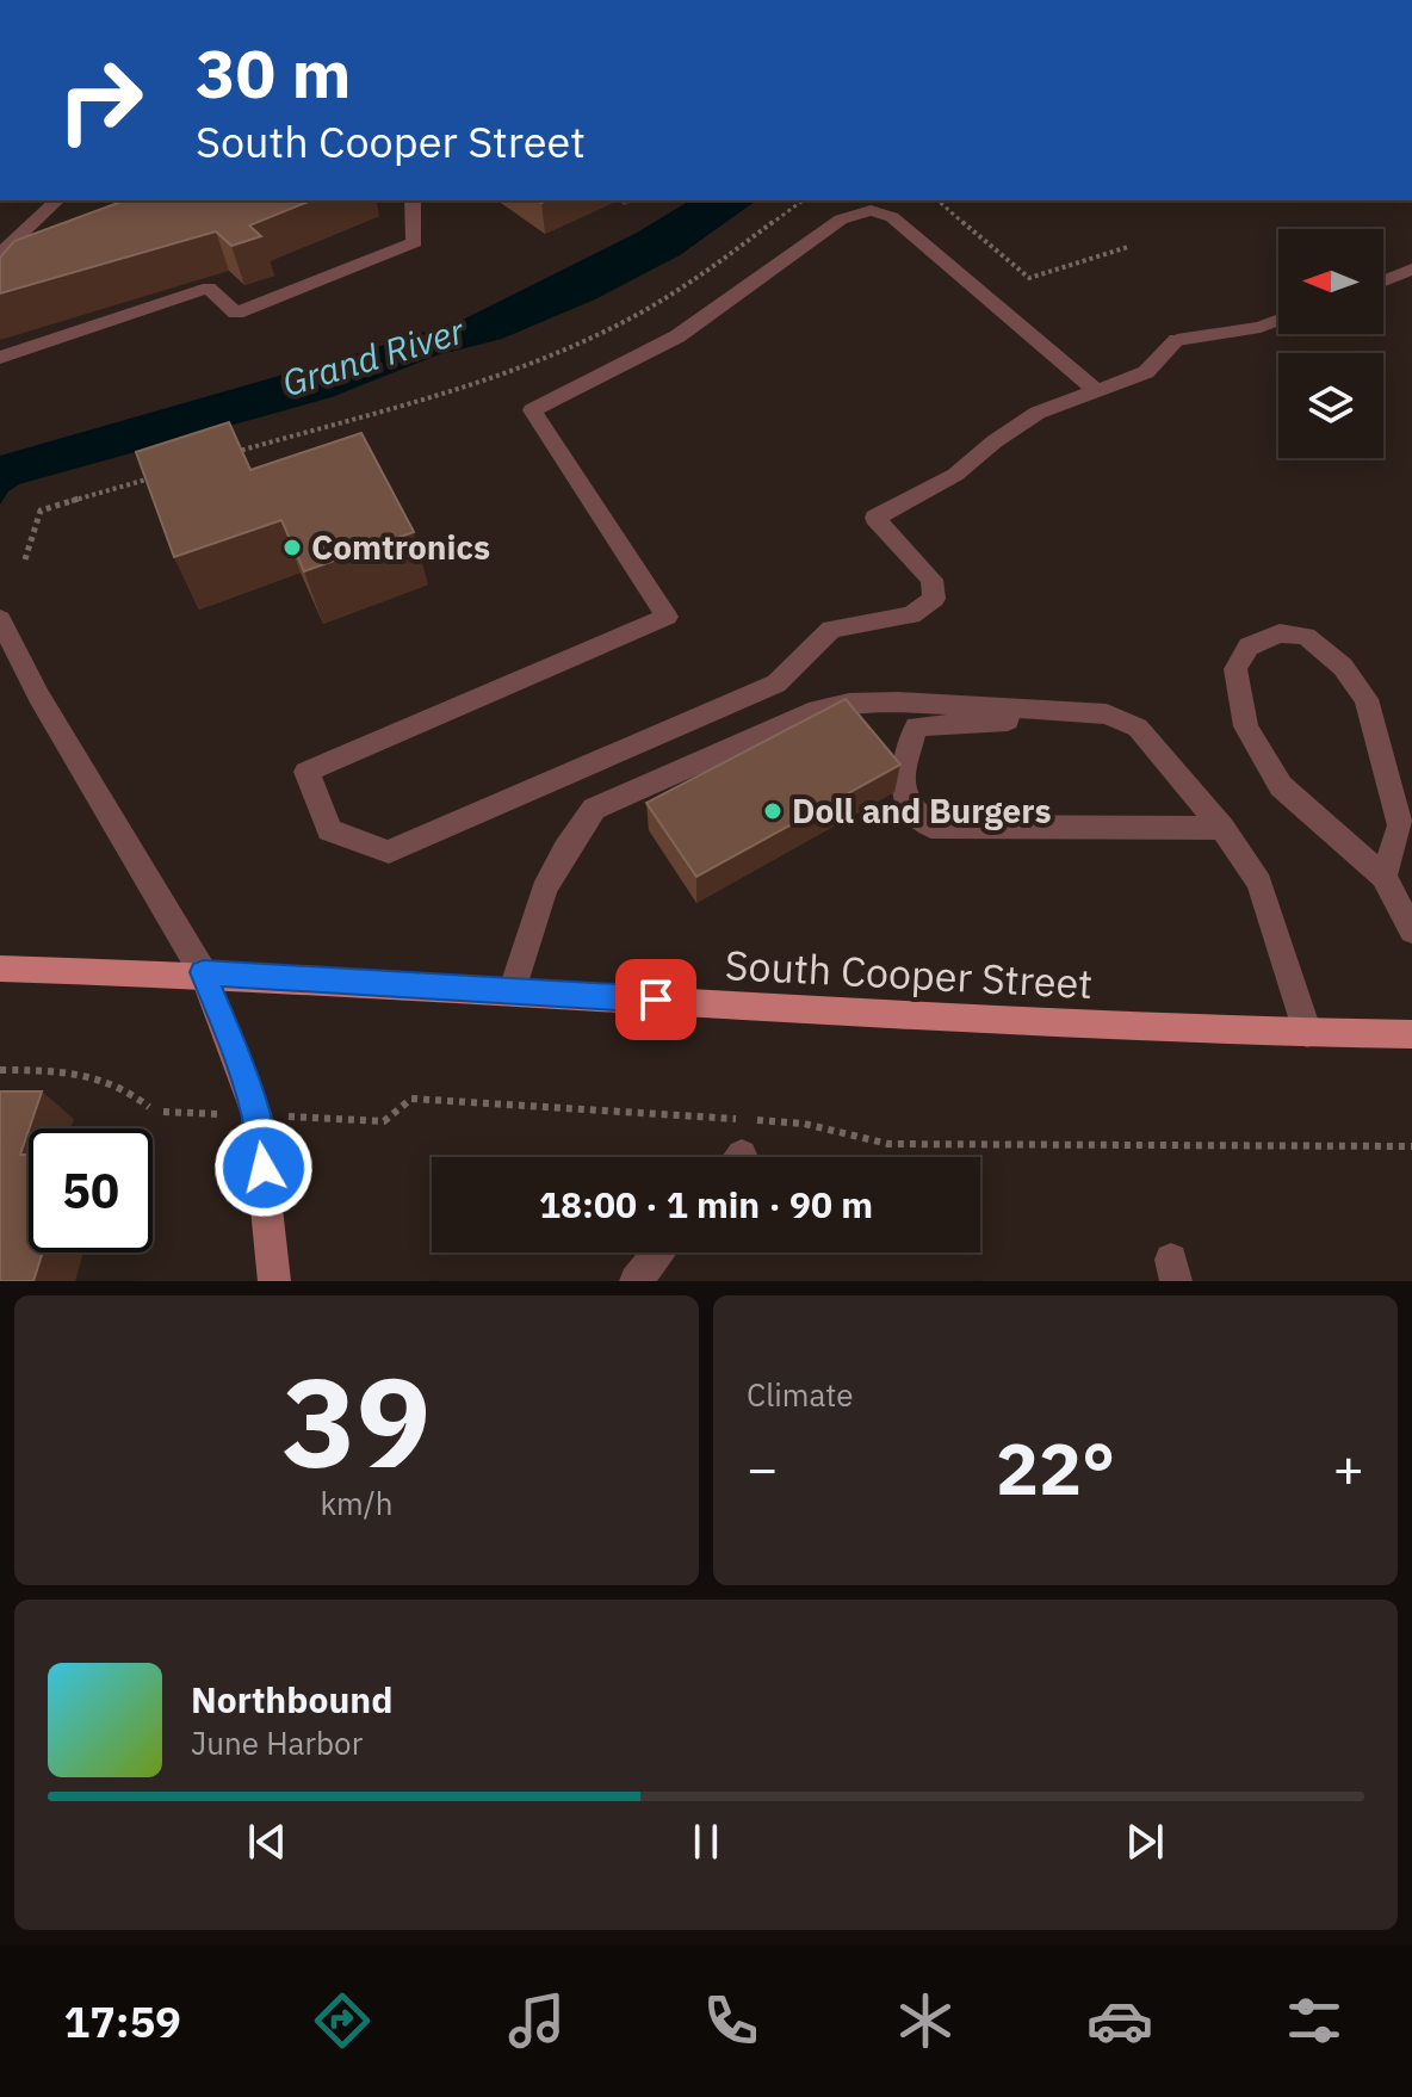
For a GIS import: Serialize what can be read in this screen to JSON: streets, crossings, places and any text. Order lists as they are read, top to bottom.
{
  "streets": {
    "main road": ["South Cooper Street"]
  },
  "water": ["Grand River"],
  "places": ["Comtronics", "Doll and Burgers"],
  "north": "left",
  "page": {
    "turn": ["30 m", "South Cooper Street"],
    "limit": "50",
    "trip": "18:00 · 1 min · 90 m",
    "tile": [
      ["39", "km/h"],
      "Climate"
    ],
    "heat": ["−", "22°", "+"],
    "song": ["Northbound", "June Harbor"],
    "tabs": "17:59"
  }
}
